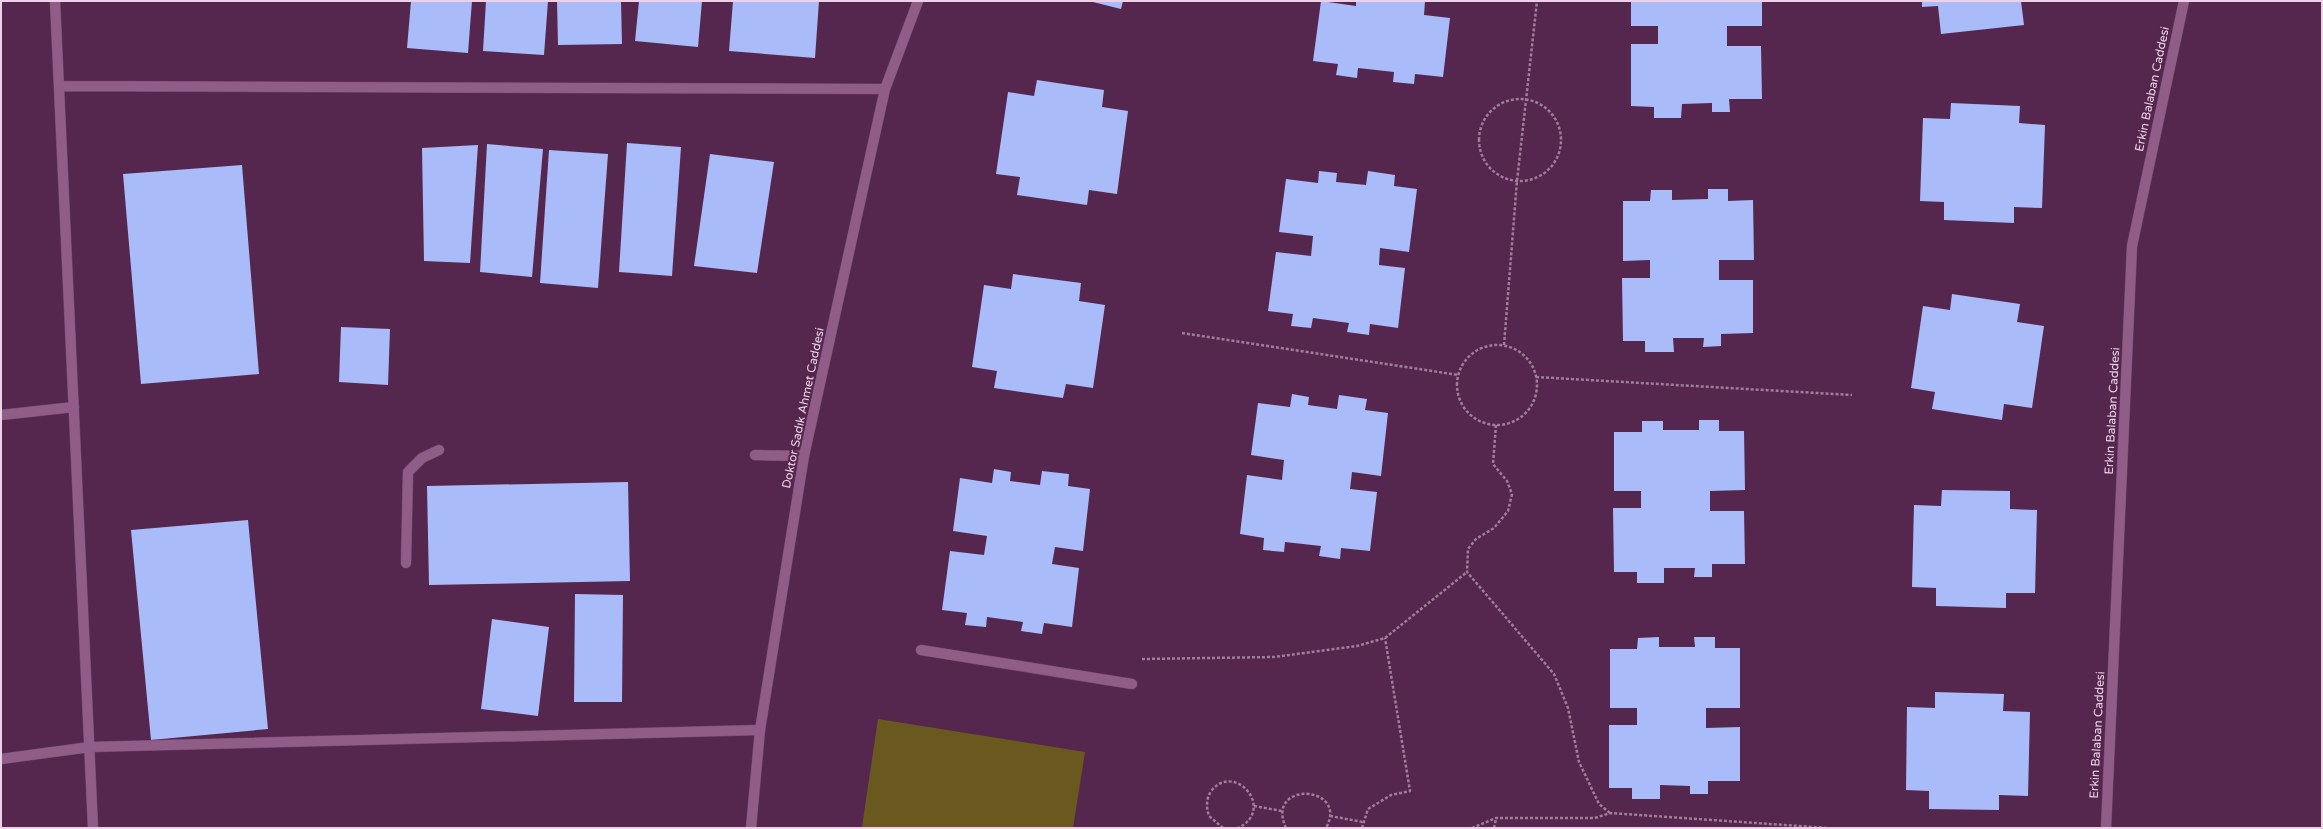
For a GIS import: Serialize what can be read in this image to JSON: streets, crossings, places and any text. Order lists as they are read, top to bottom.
{
  "streets": {
    "street": ["Erkin Balaban Caddesi", "Doktor Sadık Ahmet Caddesi"]
  }
}
